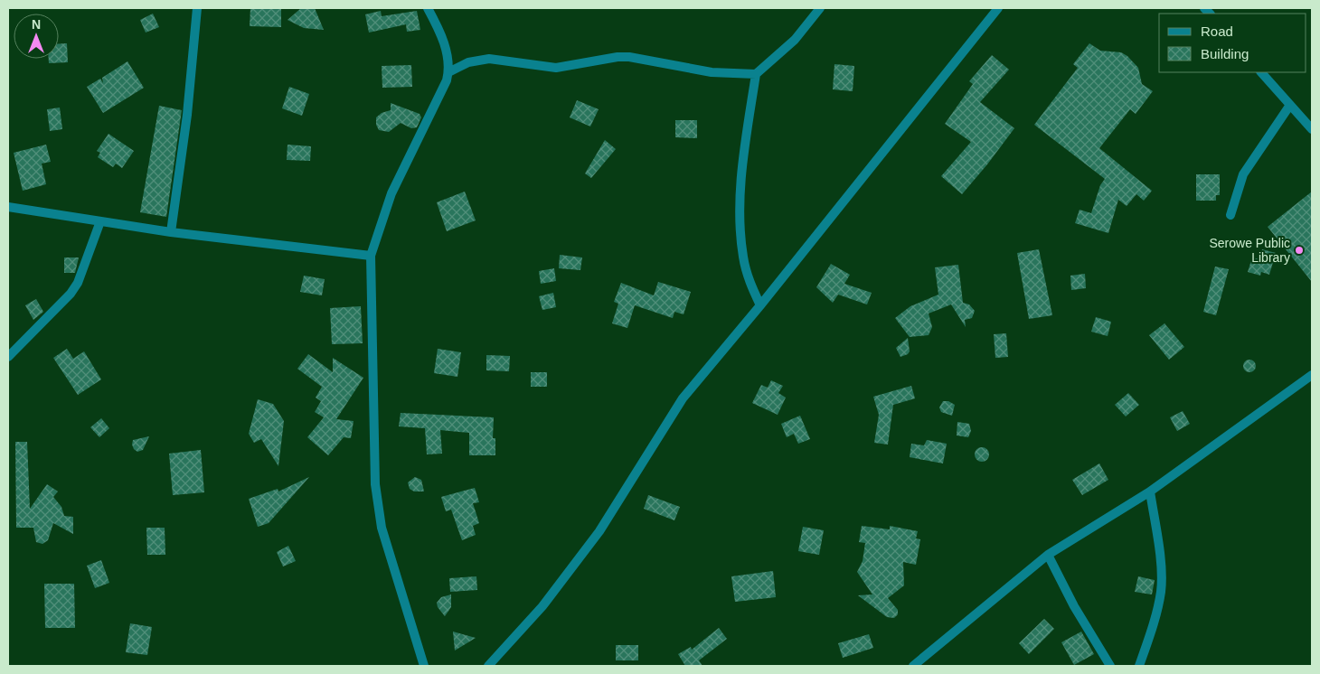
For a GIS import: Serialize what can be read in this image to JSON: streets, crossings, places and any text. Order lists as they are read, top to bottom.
{
  "places": ["Serowe Public Library"],
  "legend": ["Road", "Building"],
  "north": "top"
}
